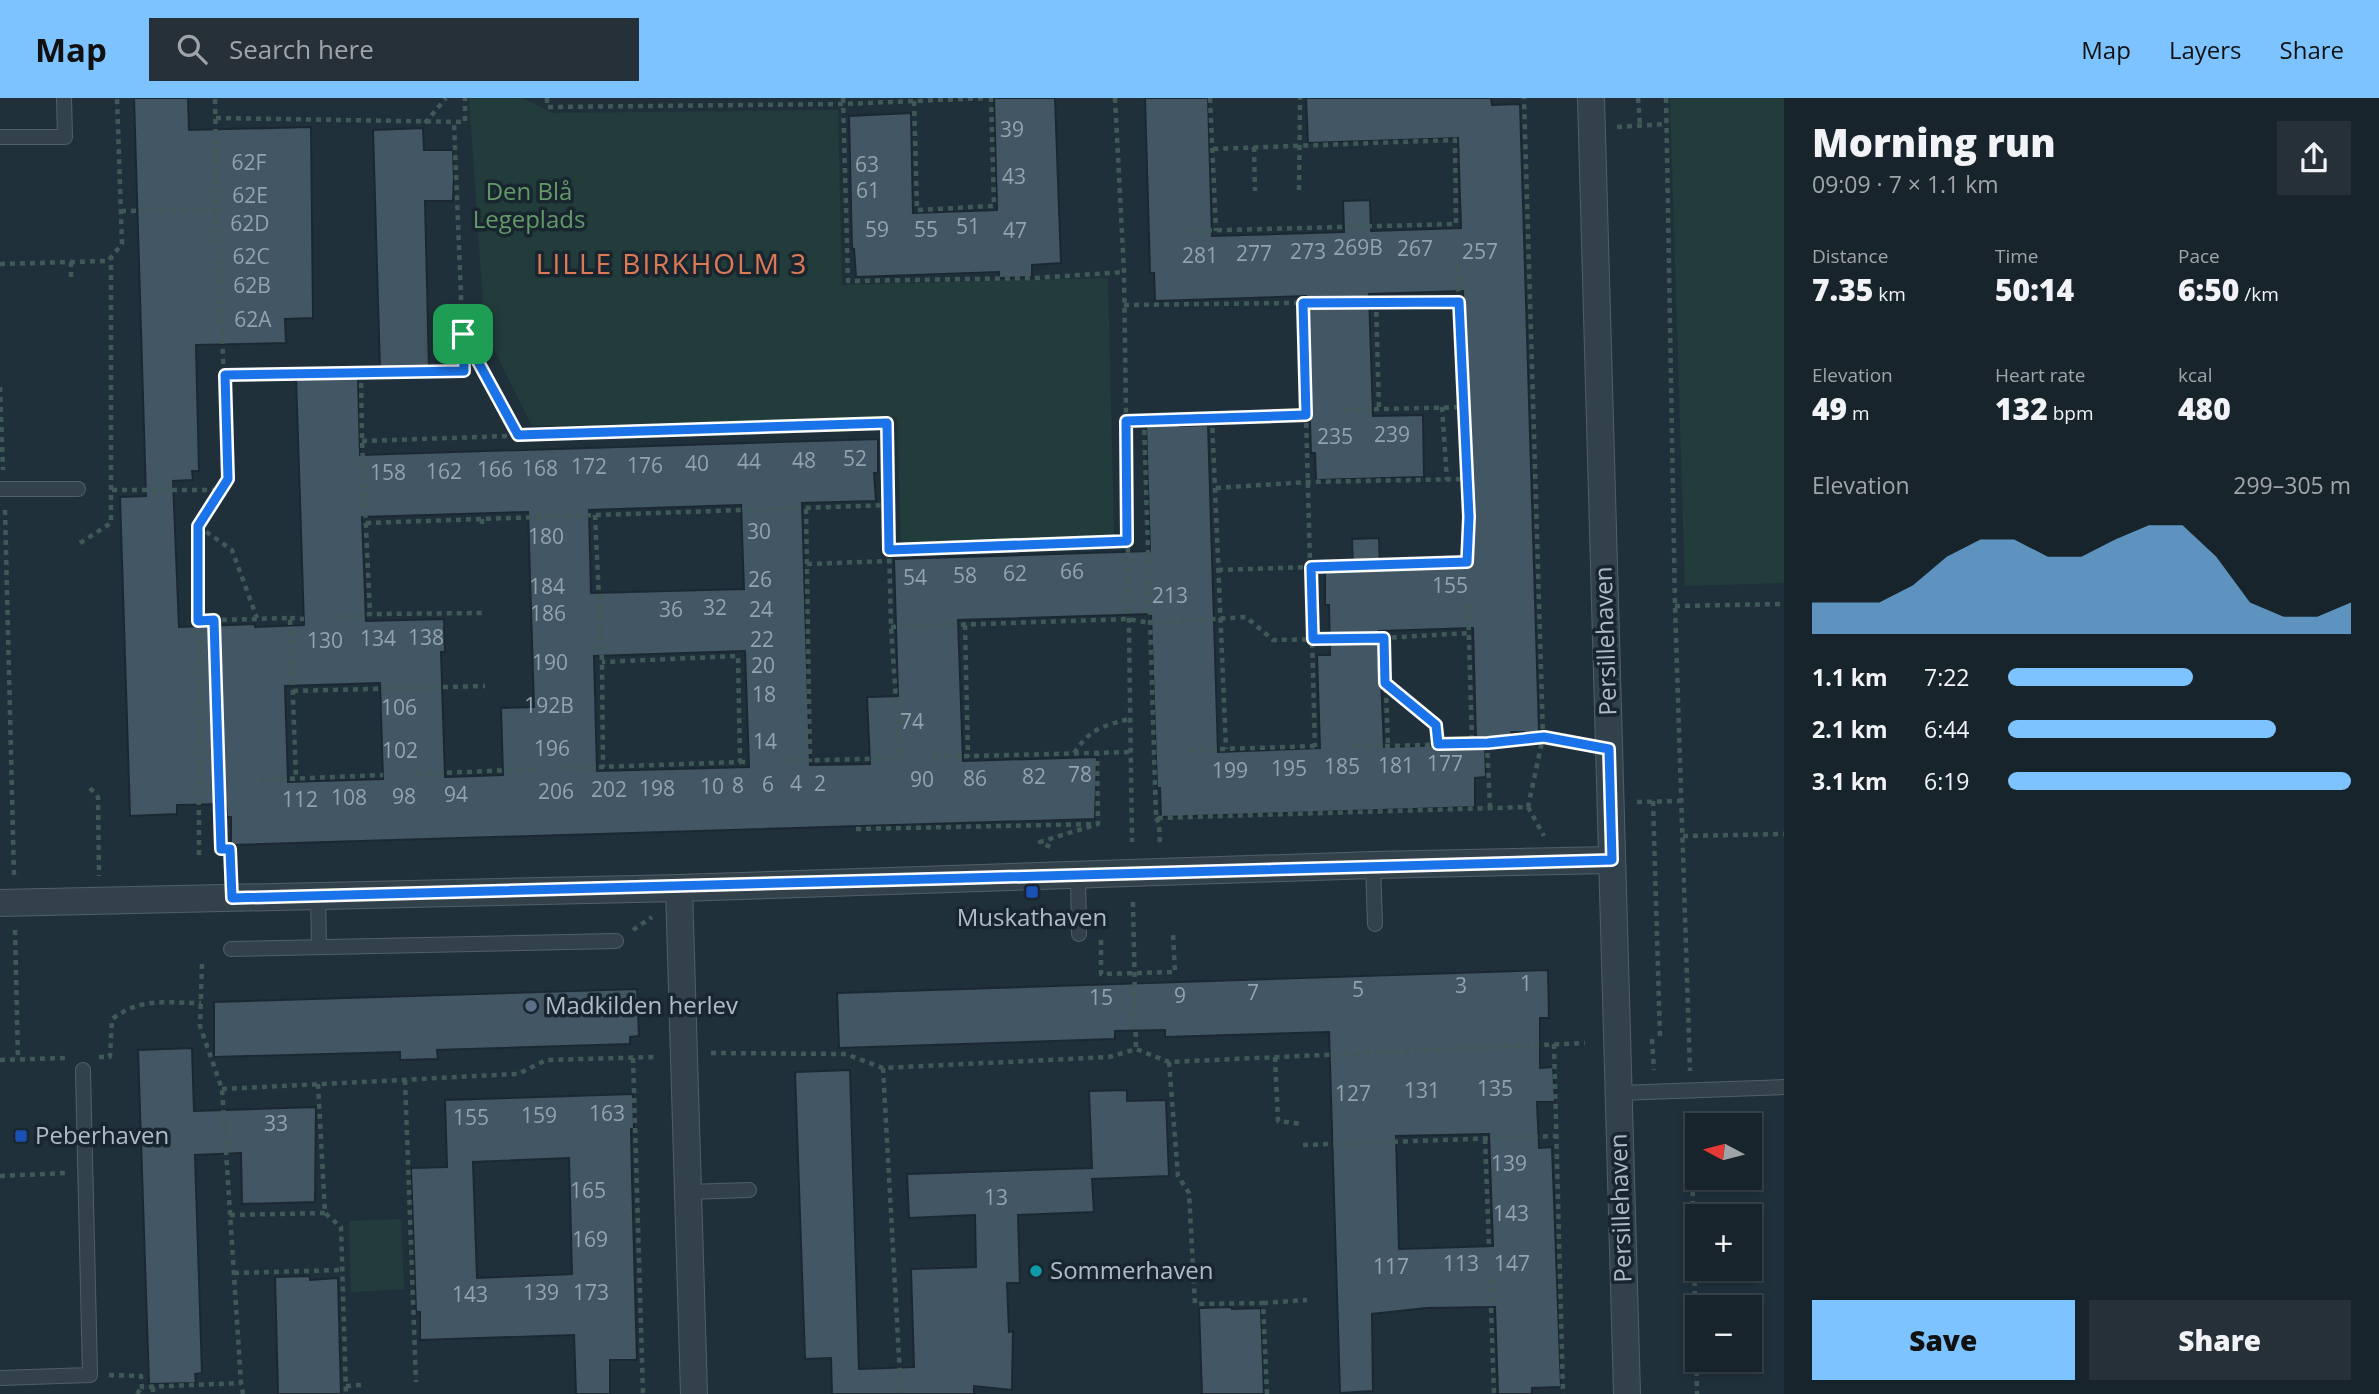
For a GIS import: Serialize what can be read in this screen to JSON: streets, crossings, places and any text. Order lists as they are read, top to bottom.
{
  "streets": {
    "street": ["Persillehaven"]
  },
  "districts": ["LILLE BIRKHOLM 3"],
  "parks": ["Den Blå Legeplads"],
  "places": {
    "transit": ["Muskathaven", "Peberhaven"],
    "other": ["Madkilden herlev", "Sommerhaven"]
  },
  "house_numbers": [
    "39",
    "62F",
    "63",
    "43",
    "61",
    "62E",
    "62D",
    "51",
    "59",
    "55",
    "47",
    "269B",
    "267",
    "273",
    "257",
    "277",
    "281",
    "62C",
    "62B",
    "62A",
    "239",
    "235",
    "52",
    "48",
    "44",
    "40",
    "176",
    "172",
    "168",
    "166",
    "162",
    "158",
    "30",
    "180",
    "66",
    "62",
    "58",
    "54",
    "26",
    "155",
    "184",
    "213",
    "32",
    "36",
    "24",
    "186",
    "138",
    "134",
    "22",
    "130",
    "190",
    "20",
    "18",
    "192B",
    "106",
    "74",
    "14",
    "196",
    "102",
    "177",
    "181",
    "185",
    "195",
    "199",
    "78",
    "82",
    "86",
    "90",
    "4",
    "2",
    "6",
    "8",
    "10",
    "198",
    "202",
    "206",
    "94",
    "98",
    "108",
    "112",
    "1",
    "3",
    "5",
    "7",
    "9",
    "15",
    "135",
    "131",
    "127",
    "163",
    "159",
    "155",
    "33",
    "139",
    "165",
    "13",
    "143",
    "169",
    "113",
    "147",
    "117",
    "139",
    "173",
    "143"
  ],
  "north": "left",
  "page": {
    "header": "Map",
    "search": "Search here",
    "nav": ["Map", "Layers", "Share"],
    "heading": ["Morning run", "09:09 · 7 × 1.1 km"],
    "stats": [
      ["Distance", "7.35 km"],
      ["Time", "50:14"],
      ["Pace", "6:50 /km"],
      ["Elevation", "49 m"],
      ["Heart rate", "132 bpm"],
      ["kcal", "480"]
    ],
    "chart": ["Elevation", "299–305 m"],
    "list": [
      {
        "name": "1.1 km",
        "note": "7:22"
      },
      {
        "name": "2.1 km",
        "note": "6:44"
      },
      {
        "name": "3.1 km",
        "note": "6:19"
      }
    ],
    "map_buttons": ["+", "−"],
    "buttons": ["Save", "Share"]
  }
}
